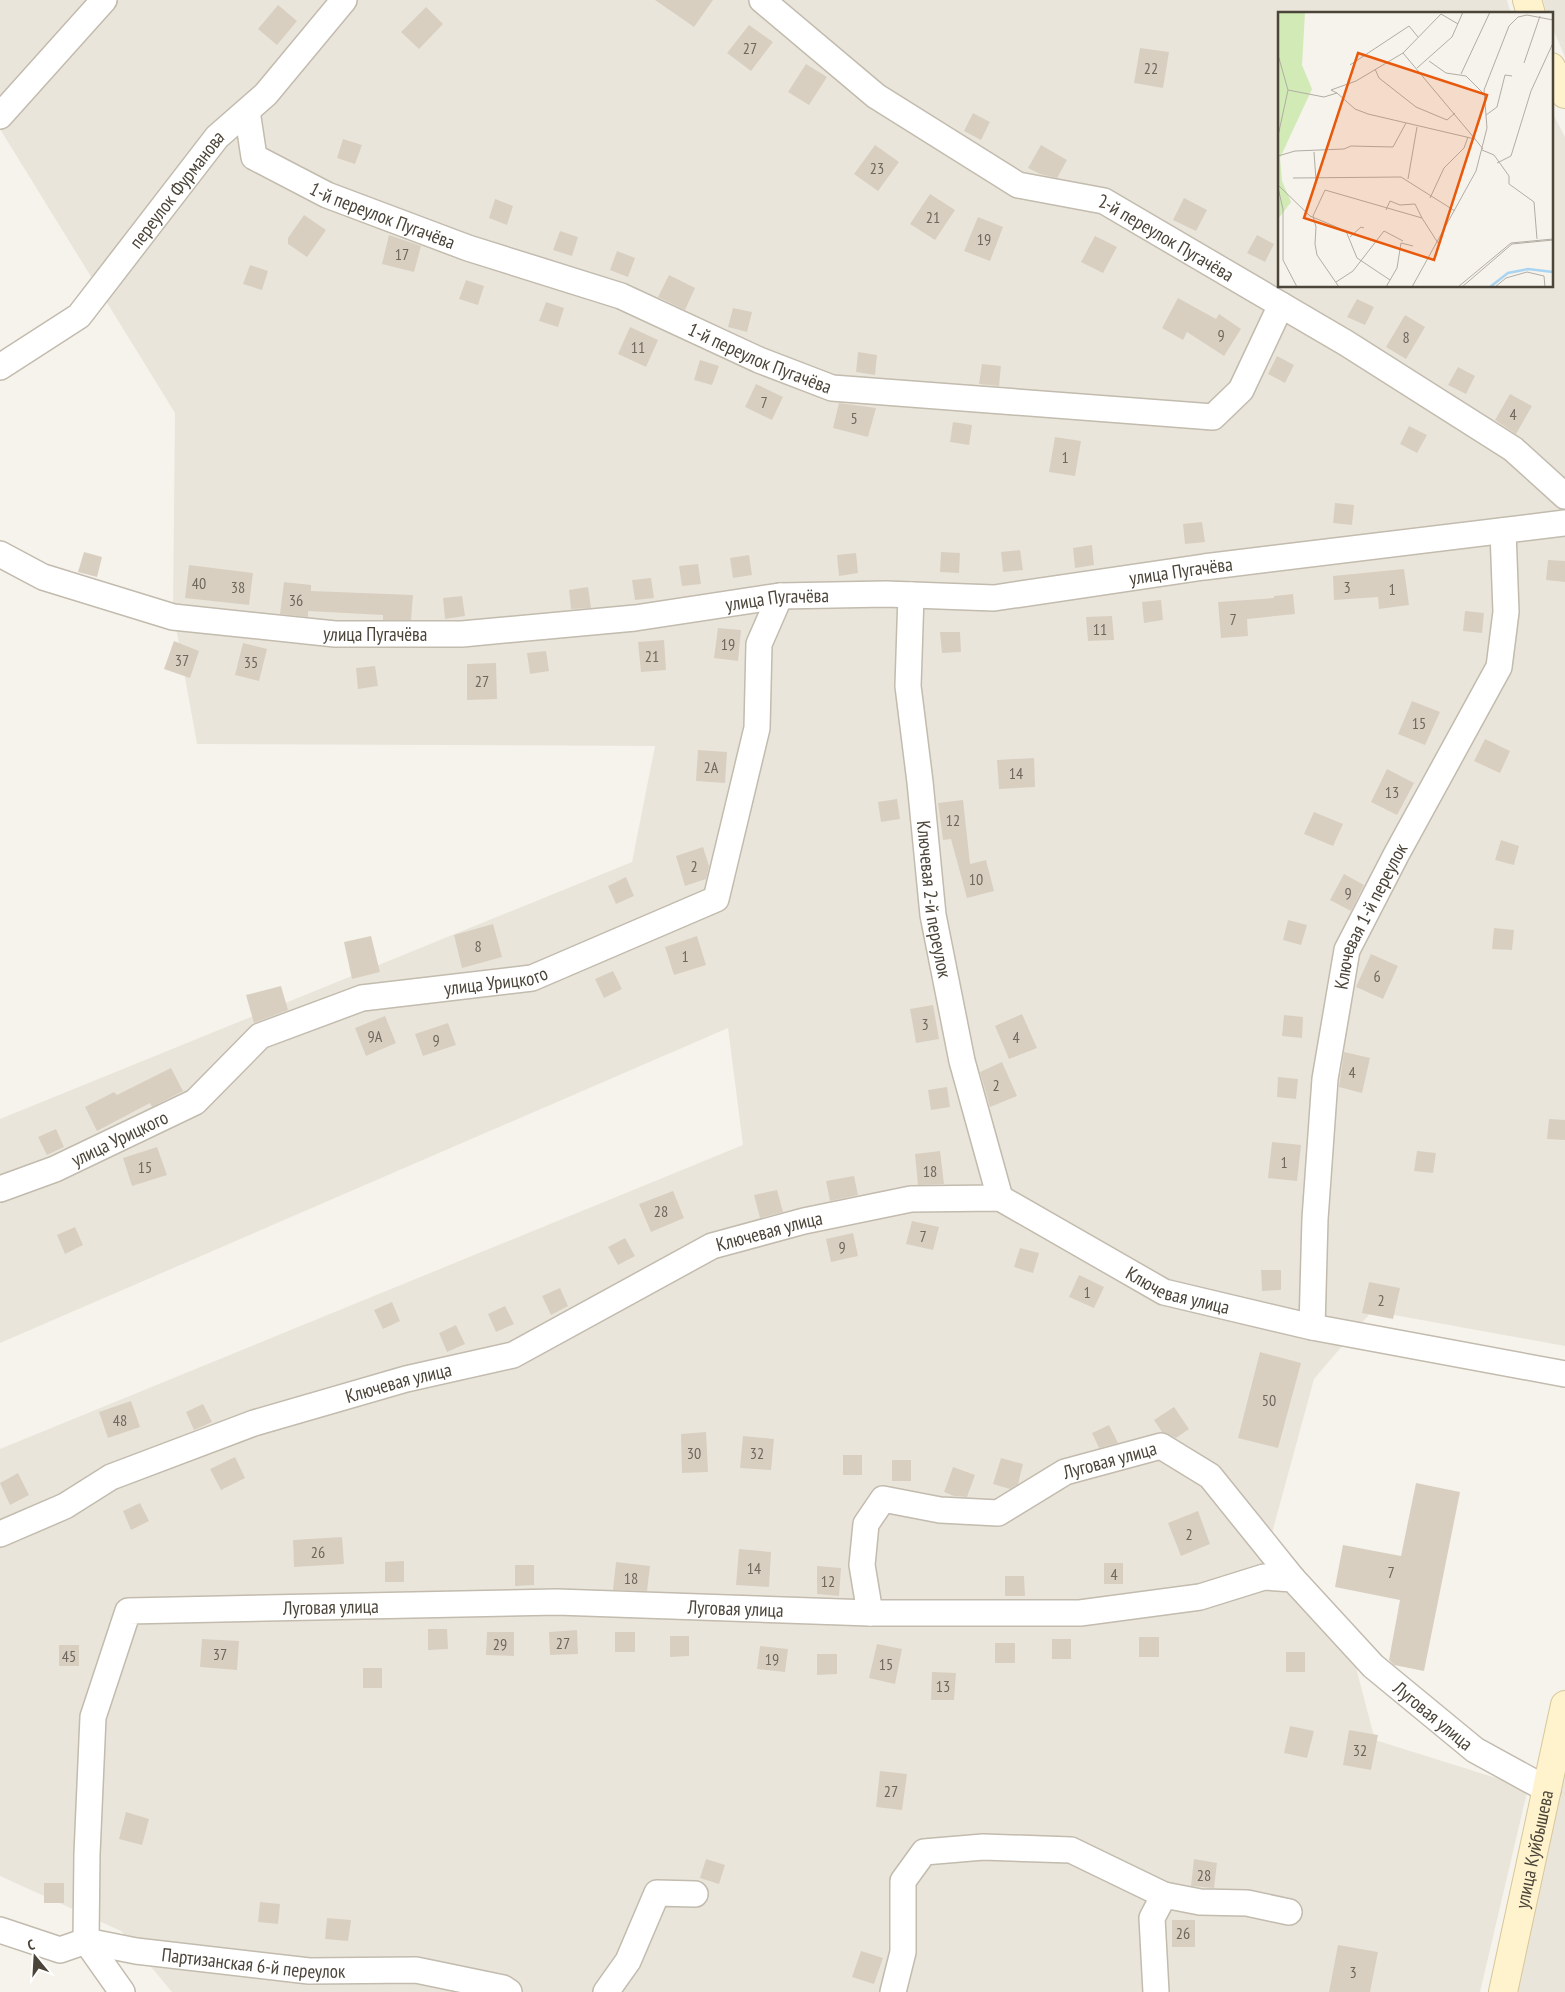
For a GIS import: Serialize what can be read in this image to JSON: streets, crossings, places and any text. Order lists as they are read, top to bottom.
{
  "streets": {
    "main road": ["улица Куйбышева"],
    "street": [
      "переулок Фурманова",
      "1-й переулок Пугачёва",
      "2-й переулок Пугачёва",
      "улица Пугачёва",
      "Ключевая 2-й переулок",
      "Ключевая 1-й переулок",
      "улица Урицкого",
      "Ключевая улица",
      "Луговая улица",
      "Партизанская 6-й переулок"
    ]
  },
  "crossings": [
    ["переулок Фурманова", "1-й переулок Пугачёва"],
    ["1-й переулок Пугачёва", "2-й переулок Пугачёва"],
    ["улица Пугачёва", "Ключевая 2-й переулок"],
    ["улица Пугачёва", "Ключевая 1-й переулок"],
    ["улица Пугачёва", "улица Урицкого"],
    ["Ключевая 2-й переулок", "Ключевая улица"],
    ["Ключевая 1-й переулок", "Ключевая улица"],
    ["Луговая улица", "улица Куйбышева"],
    ["Луговая улица", "Партизанская 6-й переулок"]
  ],
  "house_numbers": [
    "27",
    "22",
    "23",
    "21",
    "19",
    "17",
    "9",
    "8",
    "11",
    "7",
    "4",
    "5",
    "1",
    "40",
    "38",
    "3",
    "1",
    "36",
    "7",
    "11",
    "19",
    "21",
    "37",
    "35",
    "27",
    "15",
    "2А",
    "14",
    "13",
    "12",
    "2",
    "10",
    "9",
    "8",
    "1",
    "6",
    "3",
    "9А",
    "4",
    "9",
    "4",
    "2",
    "1",
    "15",
    "18",
    "28",
    "7",
    "9",
    "1",
    "2",
    "50",
    "48",
    "30",
    "32",
    "2",
    "26",
    "14",
    "7",
    "4",
    "18",
    "12",
    "27",
    "29",
    "37",
    "45",
    "19",
    "15",
    "13",
    "32",
    "27",
    "28",
    "26",
    "3"
  ],
  "north": "top"
}
